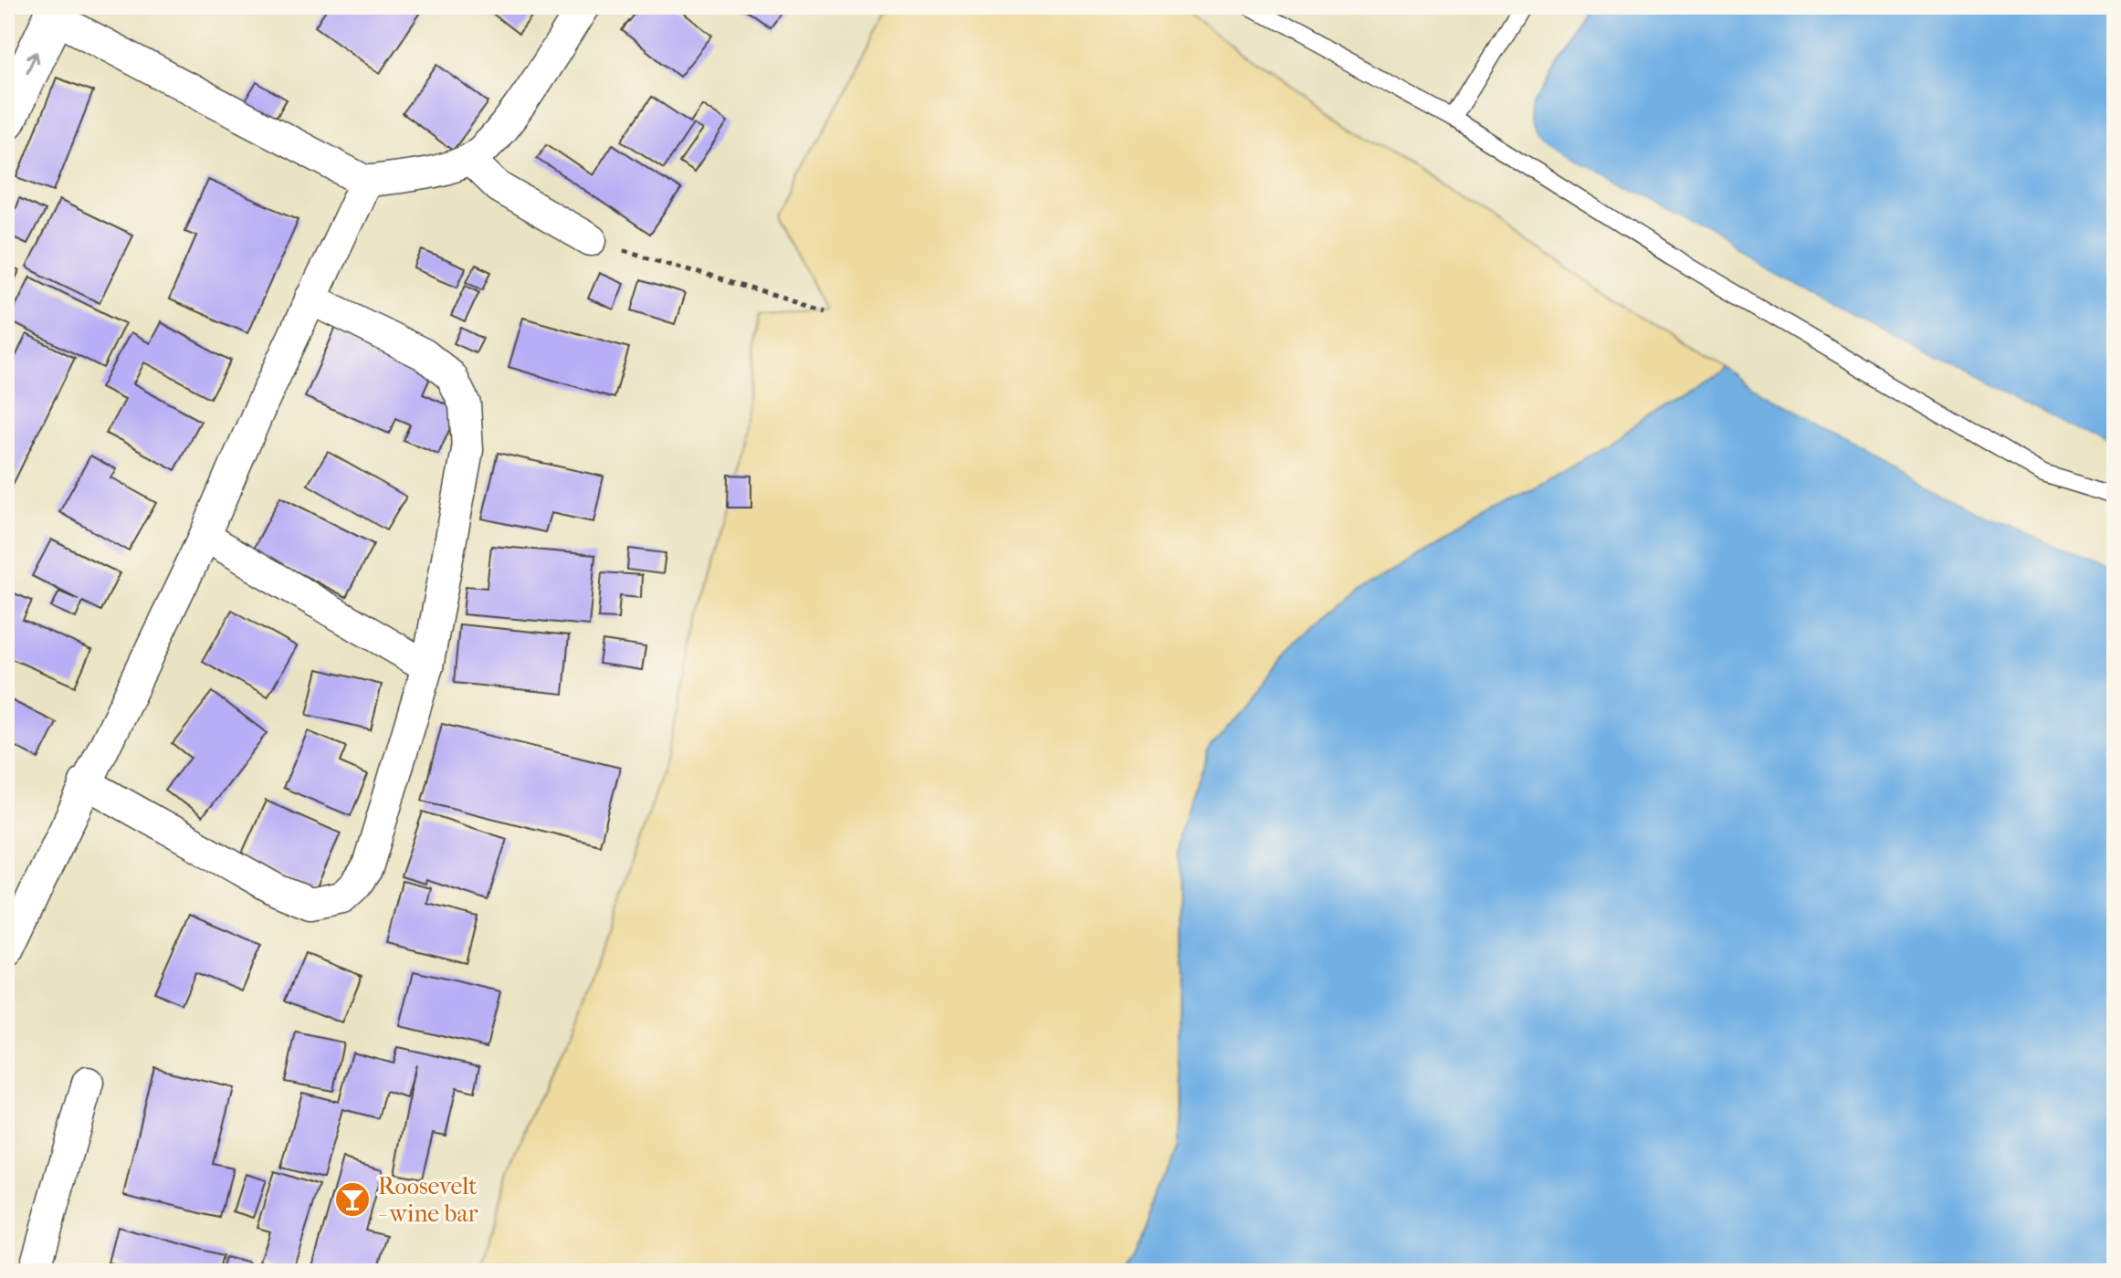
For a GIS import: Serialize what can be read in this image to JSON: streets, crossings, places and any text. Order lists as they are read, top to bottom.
{
  "places": {
    "bar": ["Roosevelt - wine bar"]
  }
}
